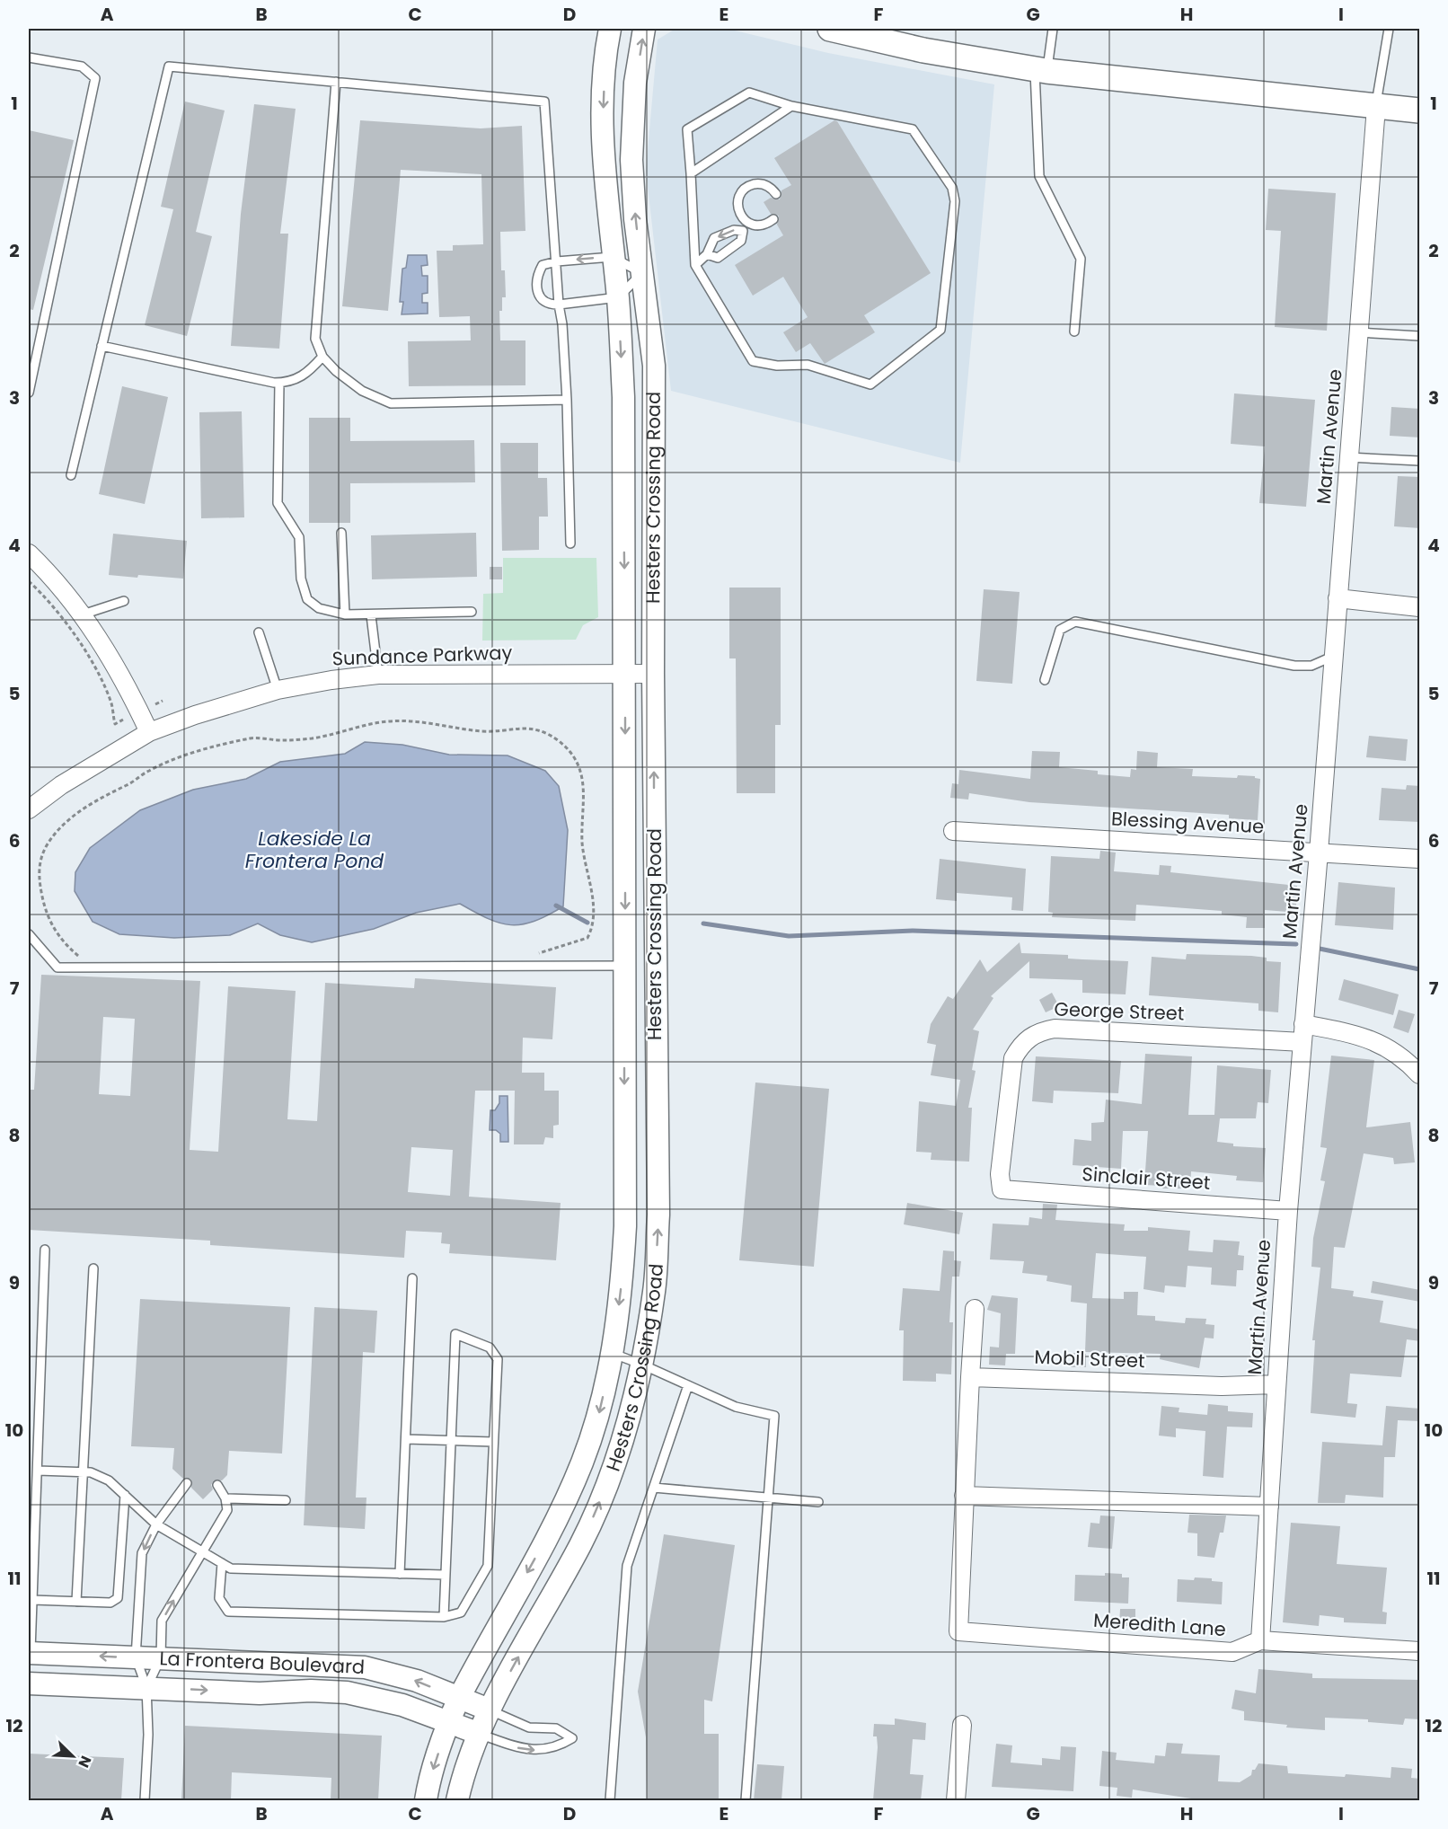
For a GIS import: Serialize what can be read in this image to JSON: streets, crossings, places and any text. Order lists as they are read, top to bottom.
{
  "streets": {
    "street": [
      "Martin Avenue",
      "Hesters Crossing Road",
      "Sundance Parkway",
      "Blessing Avenue",
      "George Street",
      "Sinclair Street",
      "Mobil Street",
      "Meredith Lane",
      "La Frontera Boulevard"
    ]
  },
  "crossings": [
    ["Martin Avenue", "Blessing Avenue"],
    ["Martin Avenue", "George Street"],
    ["Martin Avenue", "Sinclair Street"],
    ["Martin Avenue", "Mobil Street"],
    ["Martin Avenue", "Meredith Lane"],
    ["Hesters Crossing Road", "Sundance Parkway"],
    ["Hesters Crossing Road", "La Frontera Boulevard"],
    ["George Street", "Sinclair Street"]
  ],
  "water": ["Lakeside La Frontera Pond"],
  "north": "bottom right",
  "grid": {
    "columns": [
      "A",
      "B",
      "C",
      "D",
      "E",
      "F",
      "G",
      "H",
      "I"
    ],
    "rows": [
      "1",
      "2",
      "3",
      "4",
      "5",
      "6",
      "7",
      "8",
      "9",
      "10",
      "11",
      "12"
    ]
  }
}
